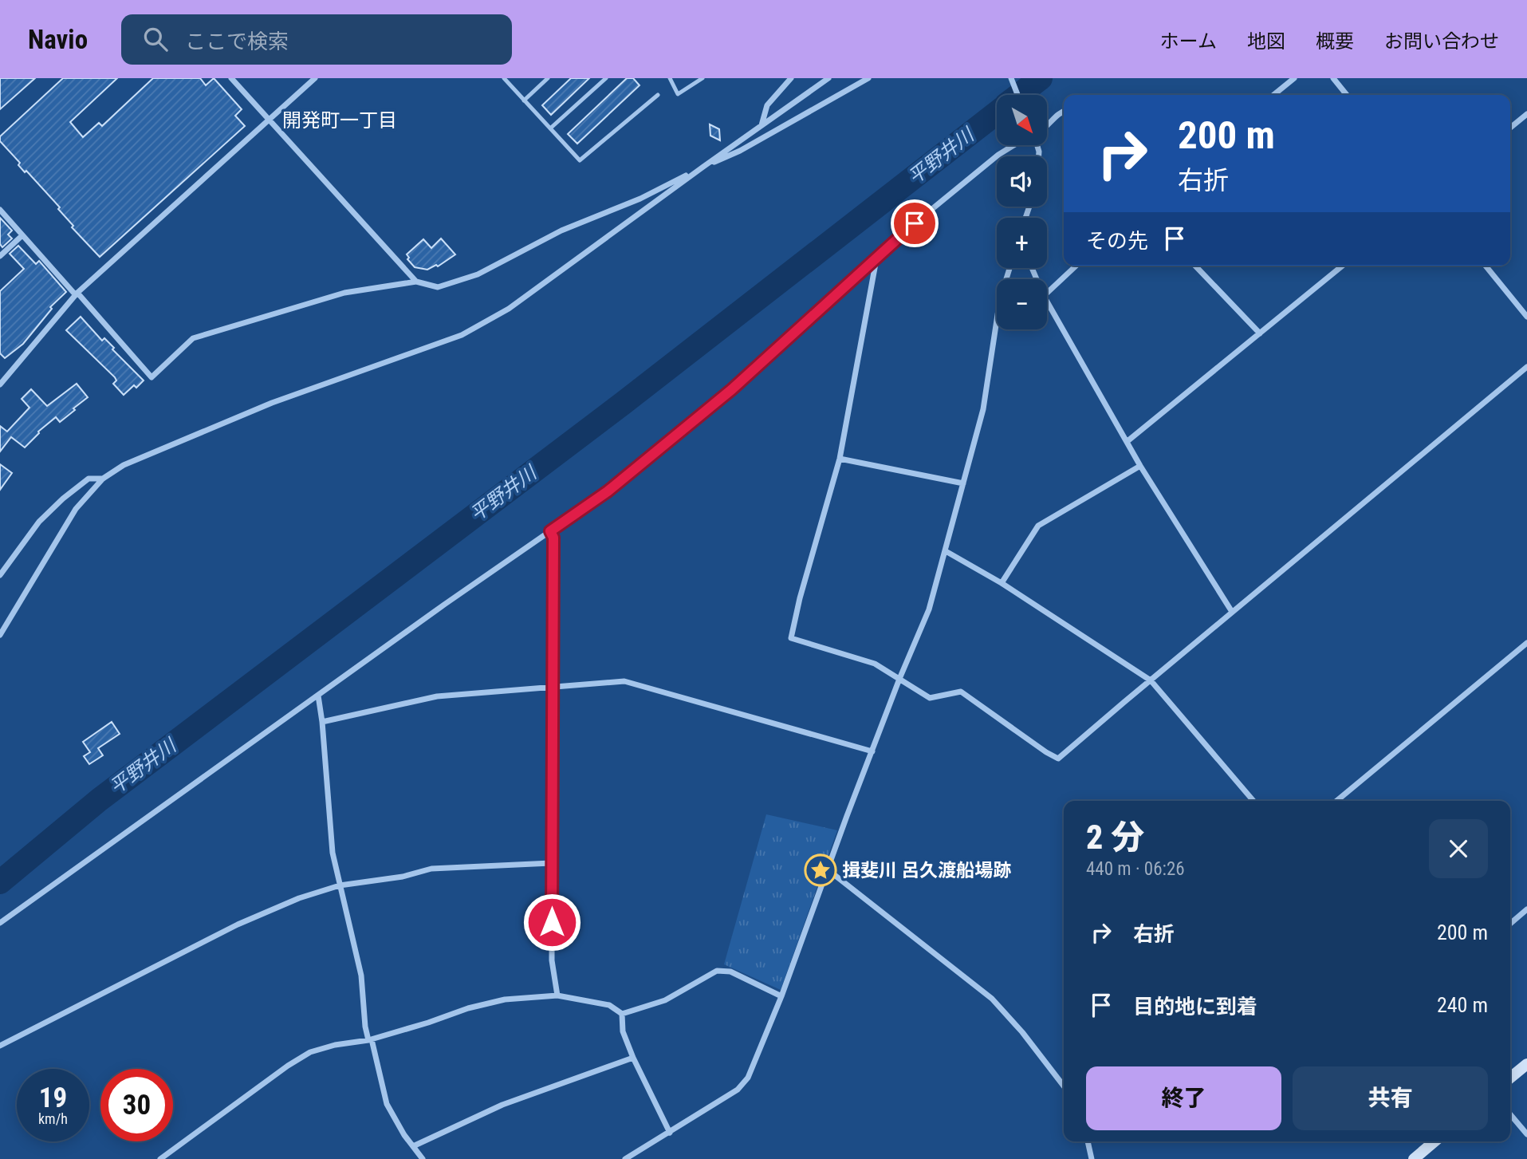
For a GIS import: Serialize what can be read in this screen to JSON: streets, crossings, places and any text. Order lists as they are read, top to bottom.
{
  "districts": ["開発町一丁目"],
  "water": ["平野井川"],
  "places": {
    "place": ["揖斐川 呂久渡船場跡"]
  },
  "north": "bottom right",
  "page": {
    "header": "Navio",
    "search": "ここで検索",
    "nav": [
      "ホーム",
      "地図",
      "概要",
      "お問い合わせ"
    ],
    "map_buttons": ["+", "−"],
    "turn": ["200 m", "右折"],
    "then": "その先",
    "heading": ["2 分", "440 m · 06:26"],
    "list": [
      {
        "name": "右折",
        "value": "200 m"
      },
      {
        "name": "目的地に到着",
        "value": "240 m"
      }
    ],
    "buttons": ["終了", "共有"],
    "speed": "19 km/h",
    "limit": "30"
  }
}
